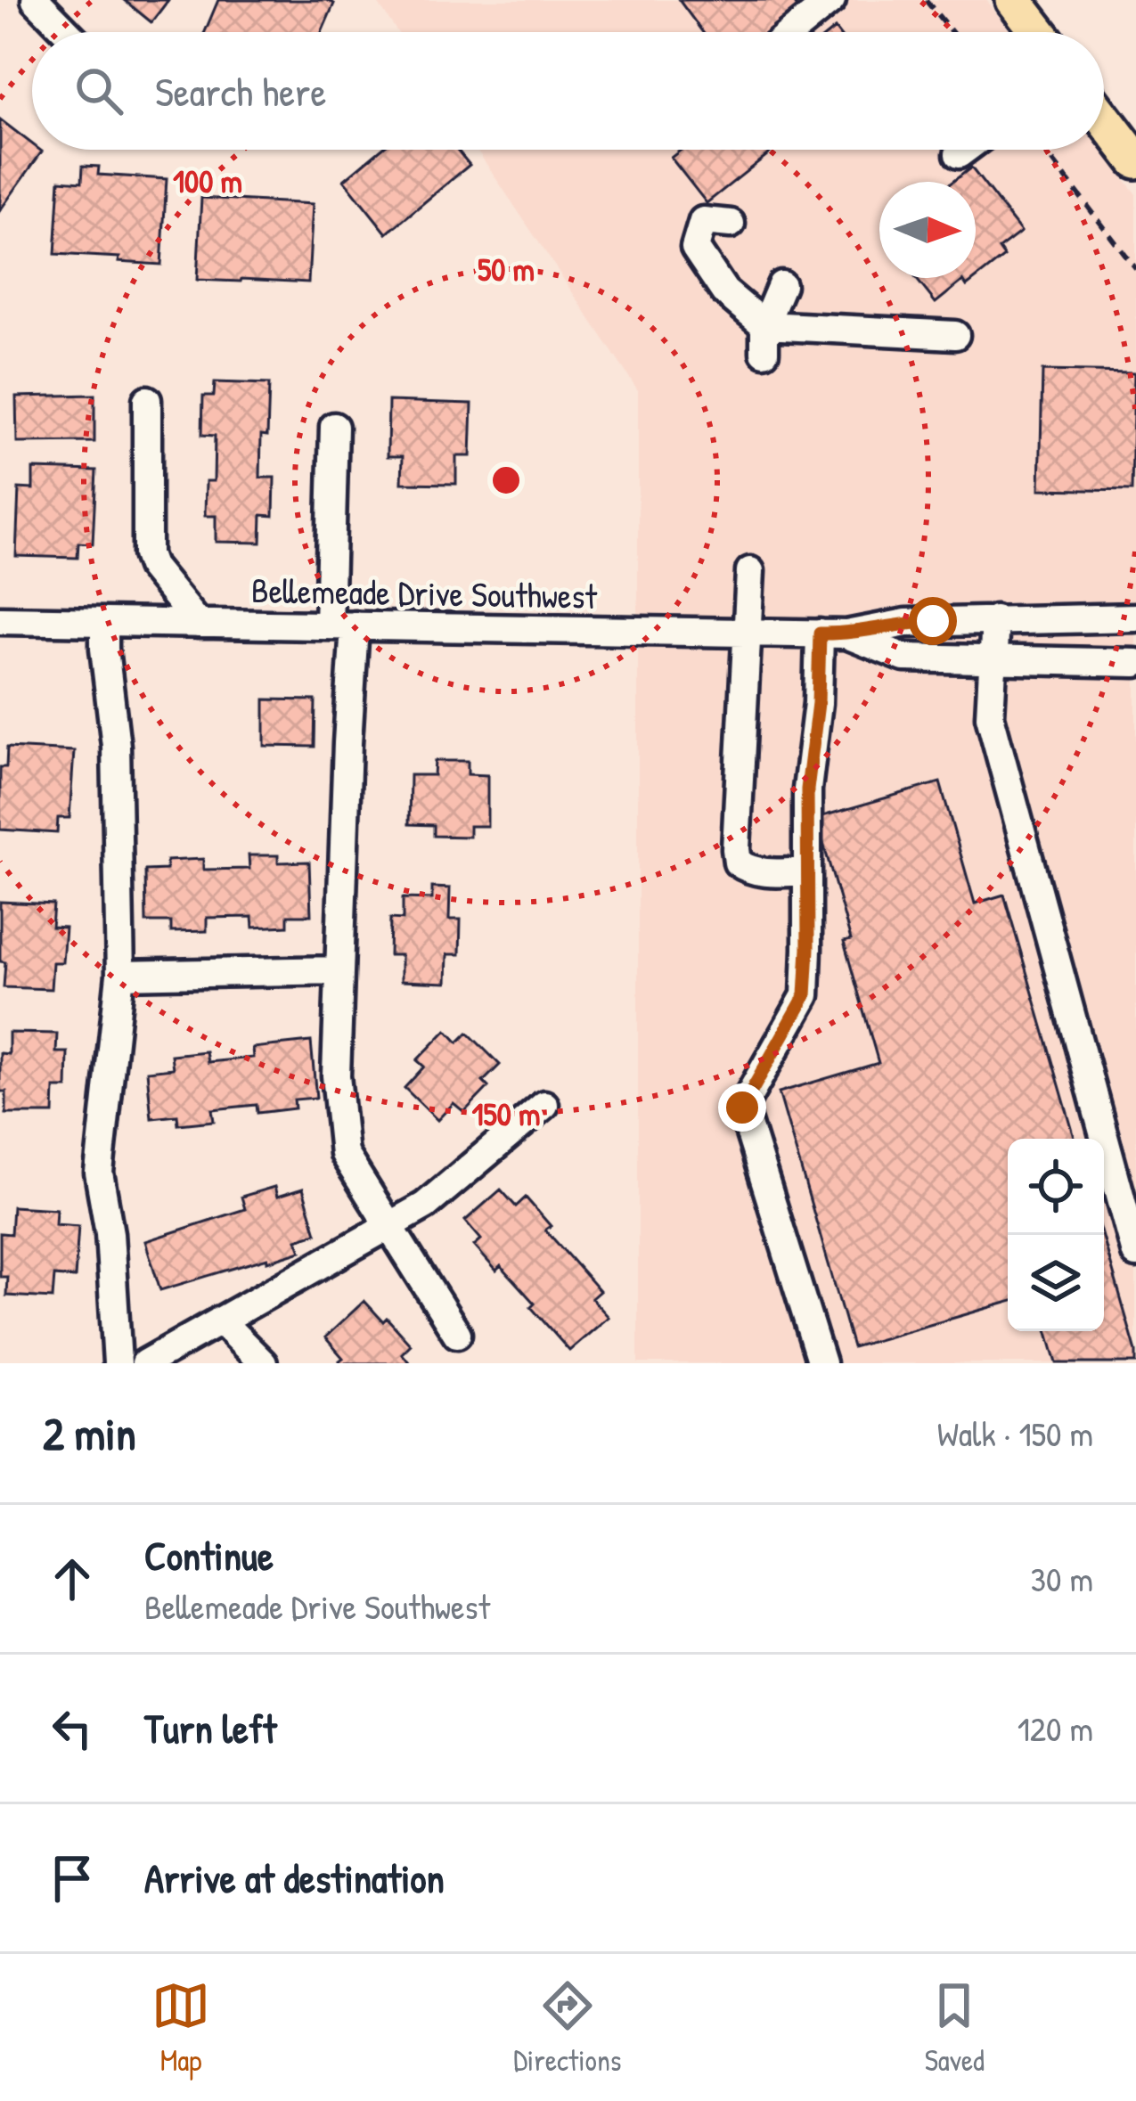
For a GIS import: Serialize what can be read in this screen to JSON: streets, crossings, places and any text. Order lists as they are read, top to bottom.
{
  "streets": {
    "street": ["Bellemeade Drive Southwest"]
  },
  "north": "right",
  "page": {
    "search": "Search here",
    "heading": ["2 min", "Walk · 150 m"],
    "list": [
      ["Continue", "Bellemeade Drive Southwest", "30 m"],
      ["Turn left", "120 m"],
      "Arrive at destination"
    ],
    "nav": ["Map", "Directions", "Saved"]
  },
  "rings": ["100 m", "50 m", "150 m"]
}
